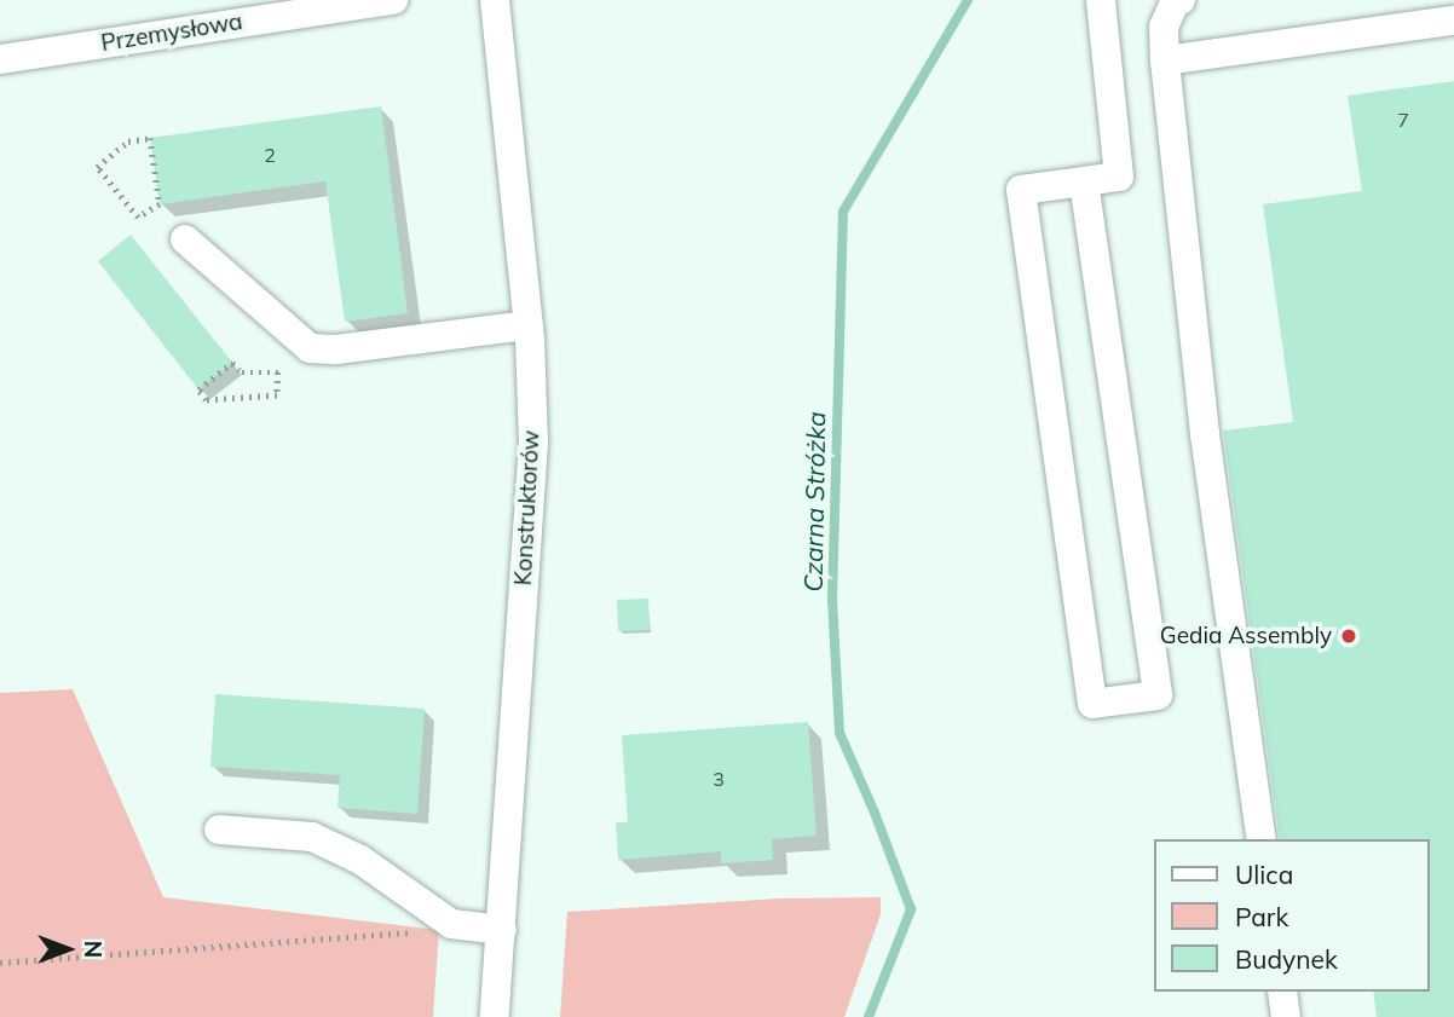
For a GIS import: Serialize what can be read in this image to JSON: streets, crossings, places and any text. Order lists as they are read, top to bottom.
{
  "streets": {
    "street": ["Przemysłowa", "Konstruktorów"]
  },
  "water": ["Czarna Stróżka"],
  "places": ["Gedia Assembly"],
  "house_numbers": ["7", "2", "3"],
  "legend": ["Ulica", "Park", "Budynek"],
  "north": "right"
}
